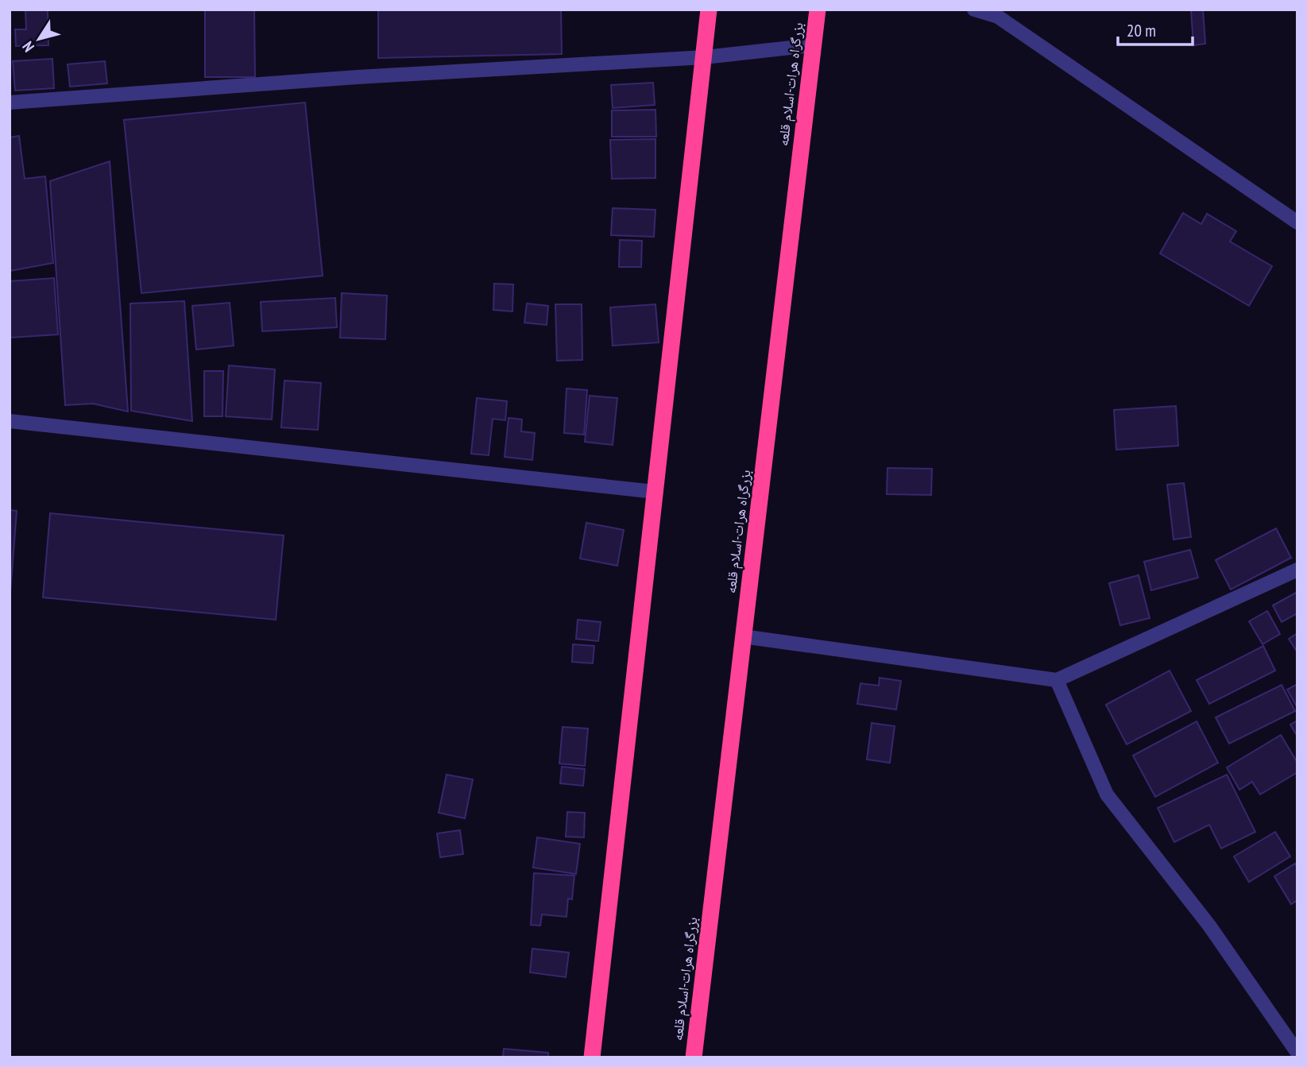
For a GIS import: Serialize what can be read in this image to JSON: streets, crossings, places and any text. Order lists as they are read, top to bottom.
{
  "streets": {
    "highway": ["بزرگراه هرات-اسلام قلعه"]
  },
  "scale_bar": "20 m",
  "north": "bottom left"
}
